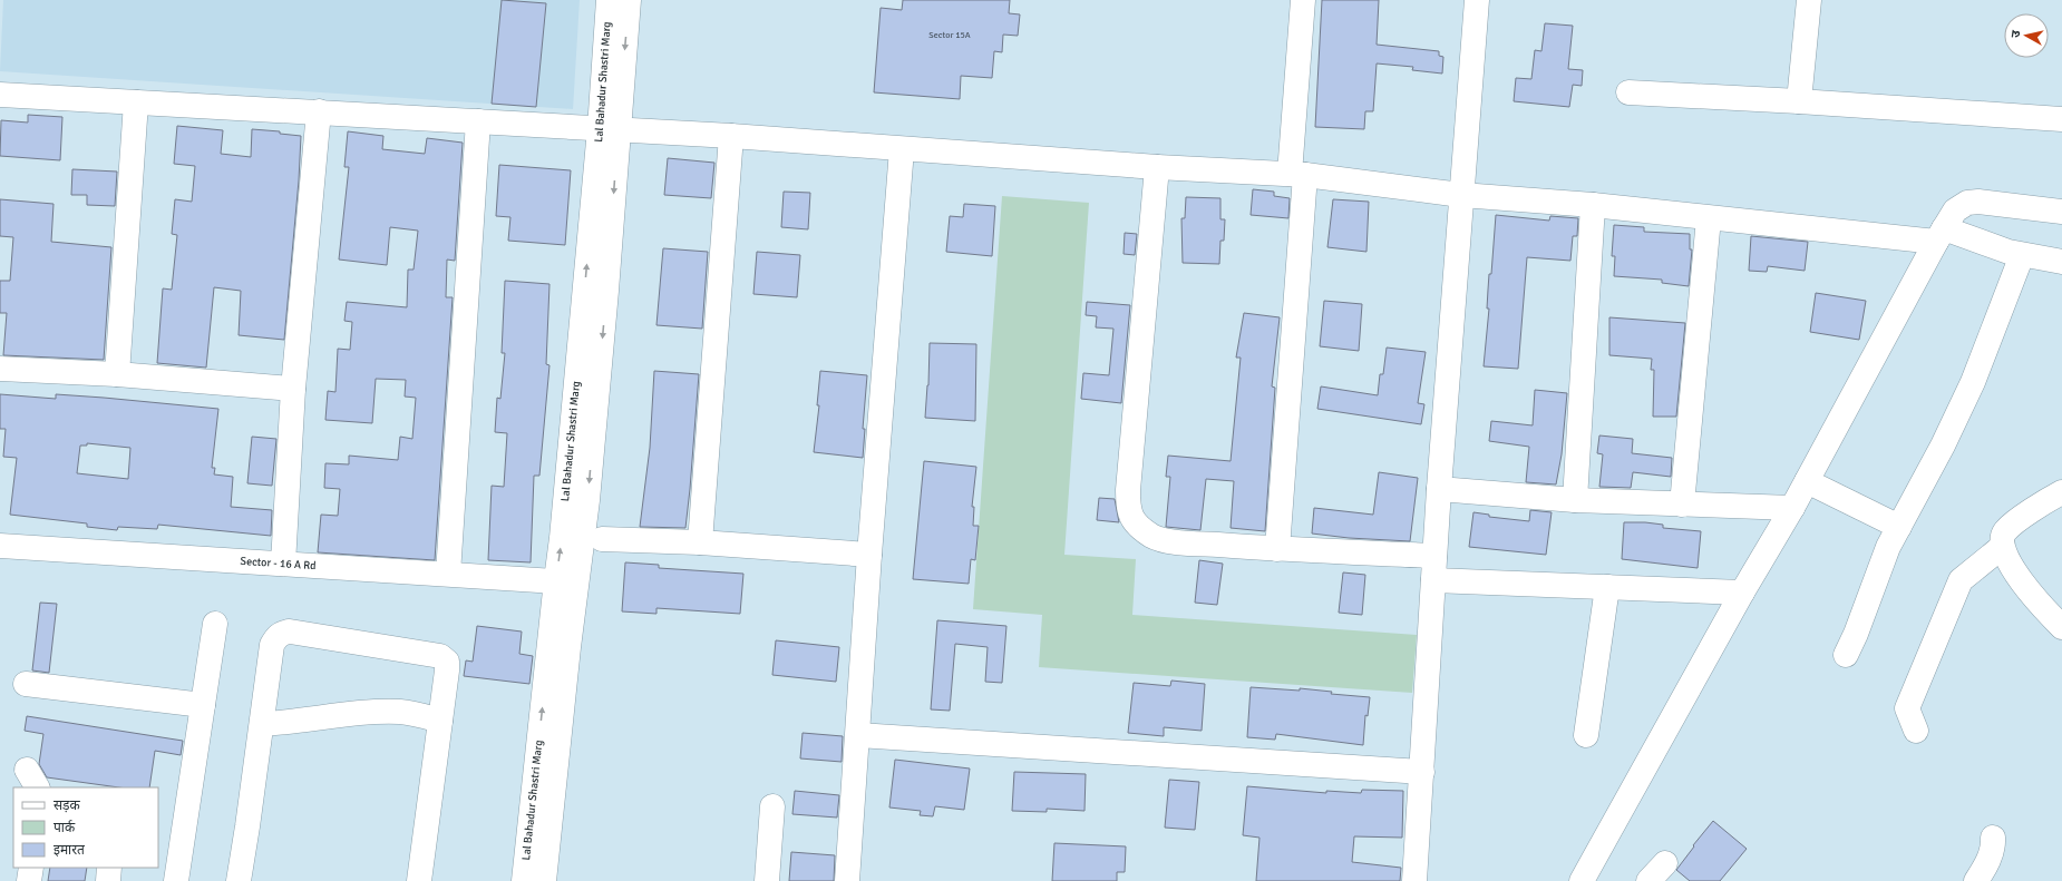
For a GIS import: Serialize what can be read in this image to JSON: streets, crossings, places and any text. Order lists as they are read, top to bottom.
{
  "streets": {
    "street": ["Lal Bahadur Shastri Marg", "Sector - 16 A Rd"]
  },
  "crossings": [
    ["Lal Bahadur Shastri Marg", "Sector - 16 A Rd"]
  ],
  "house_numbers": ["Sector 15A"],
  "legend": ["सड़क", "पार्क", "इमारत"],
  "north": "left"
}
